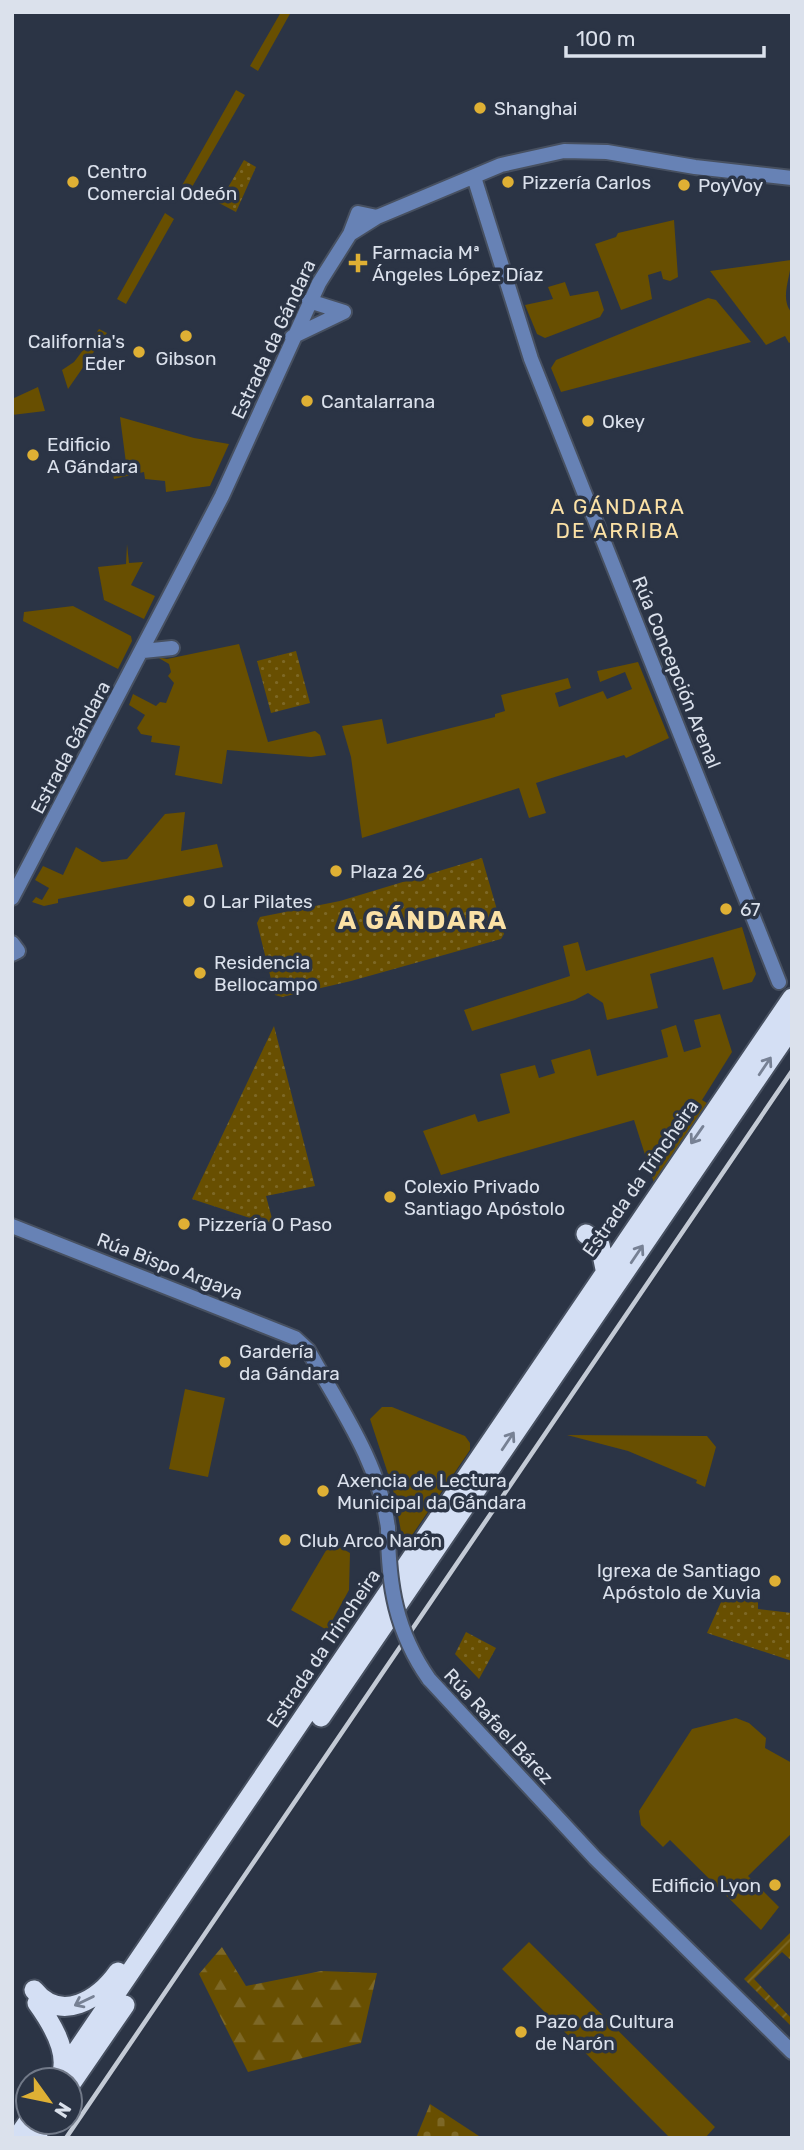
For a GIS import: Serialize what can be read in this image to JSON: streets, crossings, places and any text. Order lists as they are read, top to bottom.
{
  "streets": {
    "highway": ["Estrada da Trincheira"],
    "street": [
      "Estrada da Gándara",
      "Rúa Concepción Arenal",
      "Estrada Gándara",
      "Rúa Bispo Argaya",
      "Rúa Rafael Bárez"
    ]
  },
  "crossings": [
    ["Estrada da Gándara", "Rúa Concepción Arenal"],
    ["Estrada da Gándara", "Estrada Gándara"],
    ["Rúa Bispo Argaya", "Rúa Rafael Bárez"]
  ],
  "districts": ["A GÁNDARA DE ARRIBA", "A GÁNDARA"],
  "places": {
    "other": [
      "Shanghai",
      "Centro Comercial Odeón",
      "Pizzería Carlos",
      "PoyVoy",
      "Gibson",
      "California's Eder",
      "Cantalarrana",
      "Okey",
      "Edificio A Gándara",
      "Plaza 26",
      "O Lar Pilates",
      "67",
      "Residencia Bellocampo",
      "Colexio Privado Santiago Apóstolo",
      "Pizzería O Paso",
      "Gardería da Gándara",
      "Axencia de Lectura Municipal da Gándara",
      "Club Arco Narón",
      "Igrexa de Santiago Apóstolo de Xuvia",
      "Edificio Lyon",
      "Pazo da Cultura de Narón"
    ],
    "health": ["Farmacia Mª Ángeles López Díaz"]
  },
  "scale_bar": "100 m",
  "north": "bottom right"
}
